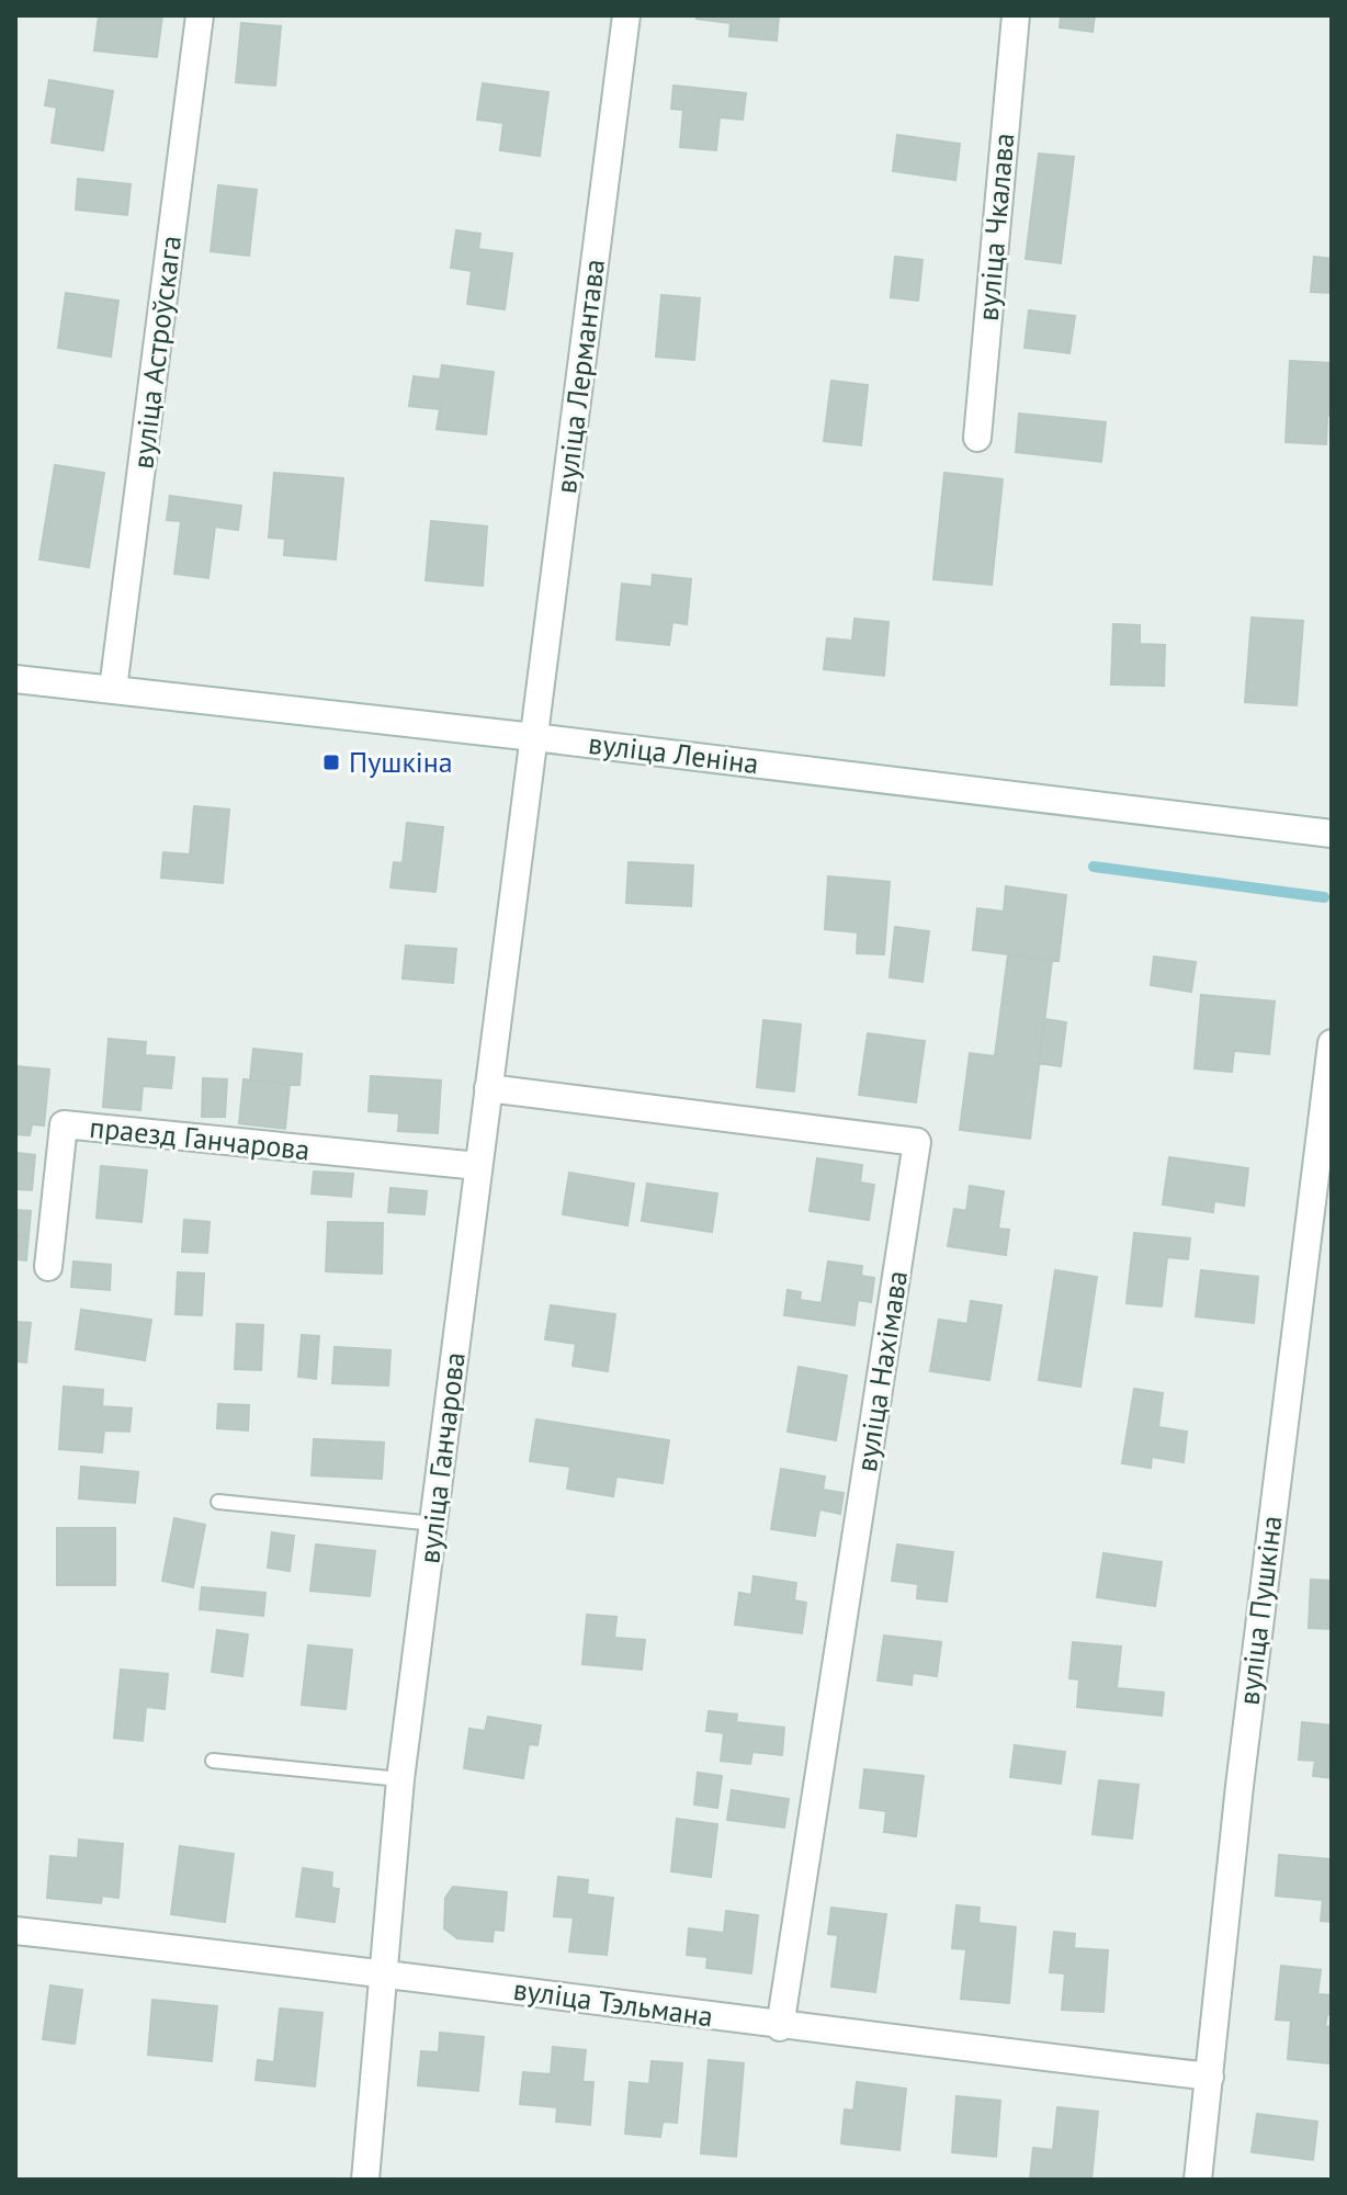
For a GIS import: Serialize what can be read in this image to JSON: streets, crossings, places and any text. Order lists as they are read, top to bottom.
{
  "streets": {
    "street": [
      "вуліца Чкалава",
      "вуліца Астроўскага",
      "вуліца Лермантава",
      "вуліца Леніна",
      "праезд Ганчарова",
      "вуліца Нахімава",
      "вуліца Ганчарова",
      "вуліца Пушкіна",
      "вуліца Тэльмана"
    ]
  },
  "crossings": [
    ["вуліца Астроўскага", "вуліца Леніна"],
    ["вуліца Лермантава", "вуліца Леніна"],
    ["вуліца Лермантава", "вуліца Ганчарова"],
    ["вуліца Леніна", "вуліца Ганчарова"],
    ["праезд Ганчарова", "вуліца Ганчарова"],
    ["вуліца Нахімава", "вуліца Ганчарова"],
    ["вуліца Нахімава", "вуліца Тэльмана"],
    ["вуліца Ганчарова", "вуліца Тэльмана"],
    ["вуліца Пушкіна", "вуліца Тэльмана"]
  ],
  "places": {
    "transit": ["Пушкіна"]
  }
}
